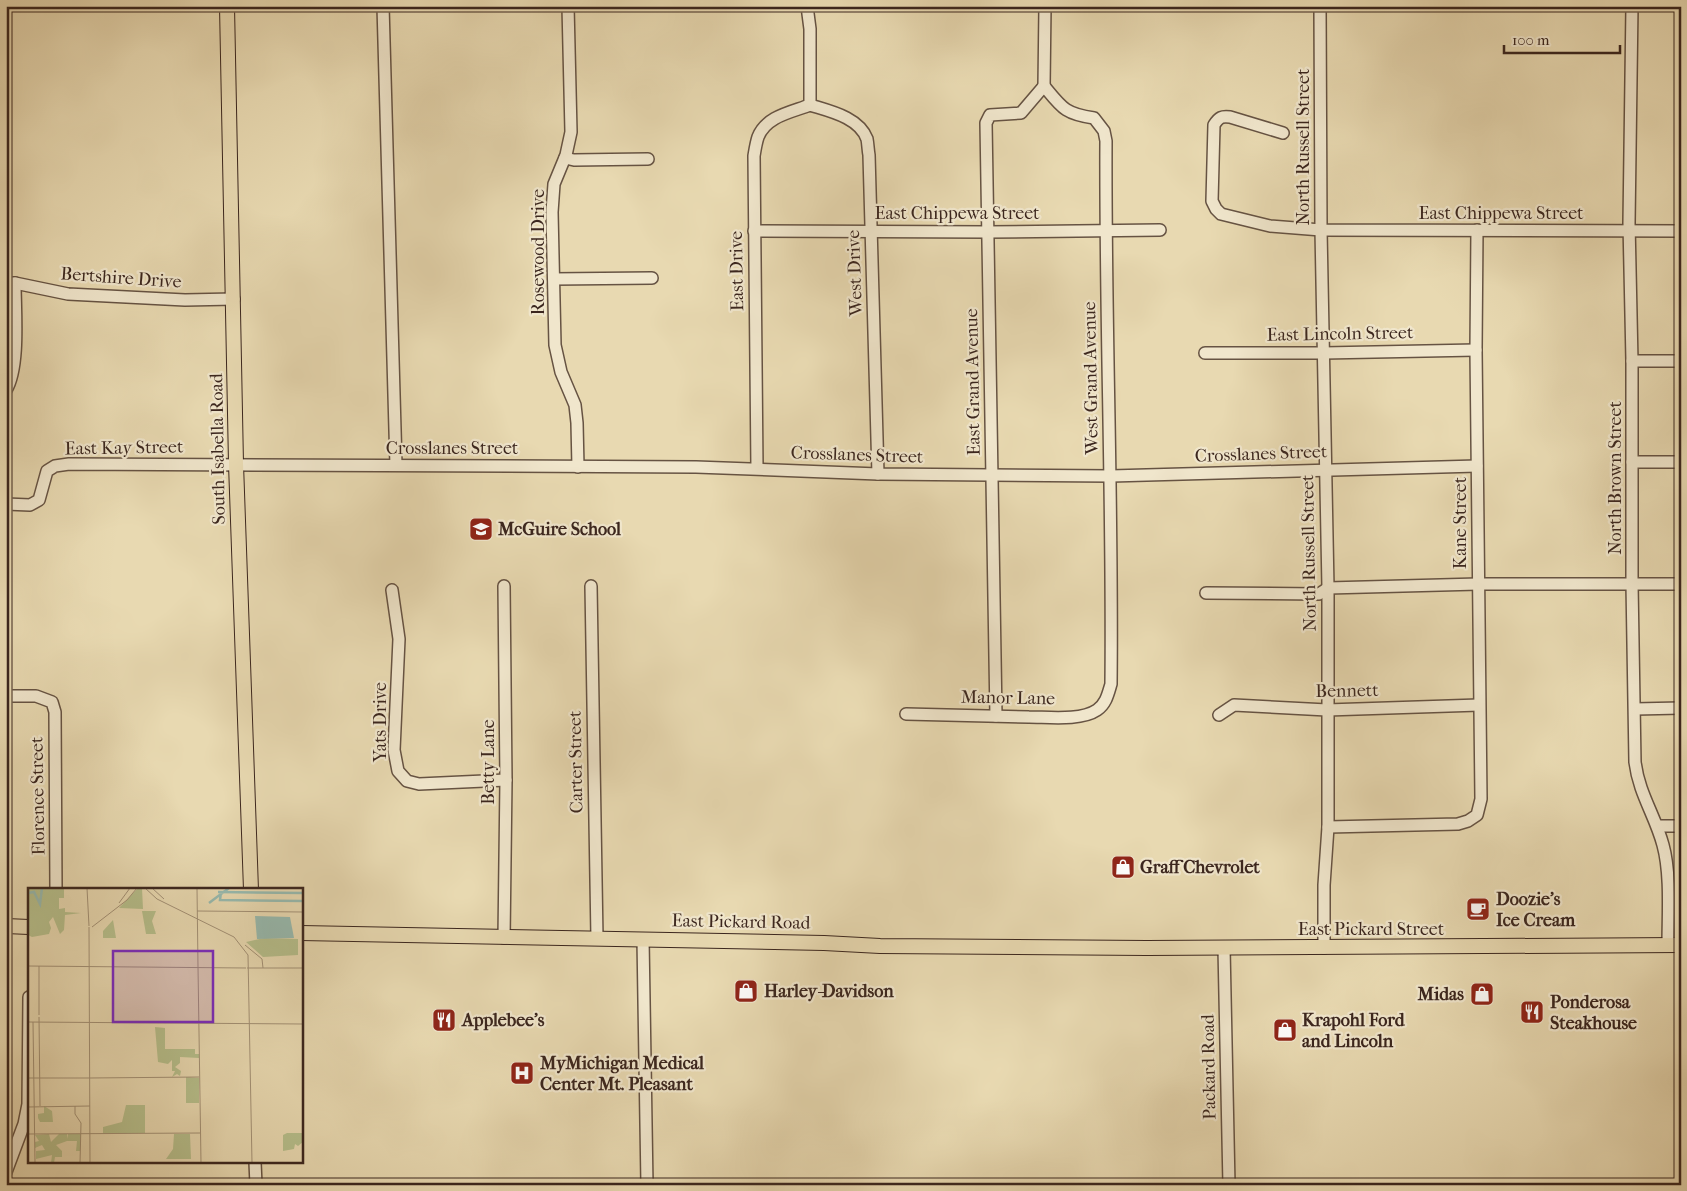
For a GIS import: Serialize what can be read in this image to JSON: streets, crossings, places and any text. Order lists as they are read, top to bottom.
{
  "streets": {
    "main road": ["South Isabella Road", "East Pickard Road", "East Pickard Street"],
    "street": [
      "North Russell Street",
      "East Chippewa Street",
      "Rosewood Drive",
      "East Drive",
      "West Drive",
      "Bertshire Drive",
      "East Lincoln Street",
      "West Grand Avenue",
      "East Grand Avenue",
      "East Kay Street",
      "Crosslanes Street",
      "North Brown Street",
      "Kane Street",
      "Bennett",
      "Manor Lane",
      "Yats Drive",
      "Betty Lane",
      "Carter Street",
      "Florence Street",
      "Packard Road"
    ]
  },
  "crossings": [
    ["North Russell Street", "East Chippewa Street"],
    ["North Russell Street", "East Lincoln Street"],
    ["North Russell Street", "Crosslanes Street"],
    ["North Russell Street", "Kane Street"],
    ["North Russell Street", "Bennett"],
    ["North Russell Street", "East Pickard Street"],
    ["East Chippewa Street", "East Drive"],
    ["East Chippewa Street", "West Drive"],
    ["East Chippewa Street", "West Grand Avenue"],
    ["East Chippewa Street", "East Grand Avenue"],
    ["East Chippewa Street", "North Brown Street"],
    ["East Chippewa Street", "Kane Street"],
    ["Rosewood Drive", "Crosslanes Street"],
    ["East Drive", "West Drive"],
    ["East Drive", "Crosslanes Street"],
    ["West Drive", "Crosslanes Street"],
    ["Bertshire Drive", "South Isabella Road"],
    ["East Lincoln Street", "Kane Street"],
    ["West Grand Avenue", "East Grand Avenue"],
    ["West Grand Avenue", "Crosslanes Street"],
    ["West Grand Avenue", "Manor Lane"],
    ["East Grand Avenue", "Crosslanes Street"],
    ["East Grand Avenue", "Manor Lane"],
    ["East Kay Street", "Crosslanes Street"],
    ["East Kay Street", "South Isabella Road"],
    ["Crosslanes Street", "South Isabella Road"],
    ["Crosslanes Street", "Kane Street"],
    ["North Brown Street", "East Pickard Street"],
    ["Kane Street", "Bennett"],
    ["Yats Drive", "Betty Lane"],
    ["Betty Lane", "East Pickard Road"],
    ["Carter Street", "East Pickard Road"],
    ["East Pickard Road", "East Pickard Street"],
    ["East Pickard Street", "Packard Road"]
  ],
  "places": {
    "school or university": ["McGuire School"],
    "shop": [
      "Graff Chevrolet",
      "Harley-Davidson",
      "Midas",
      "Krapohl Ford and Lincoln"
    ],
    "cafe": ["Doozie's Ice Cream"],
    "restaurant": ["Ponderosa Steakhouse", "Applebee's"],
    "hospital": ["MyMichigan Medical Center Mt. Pleasant"]
  },
  "scale_bar": "100 m"
}
